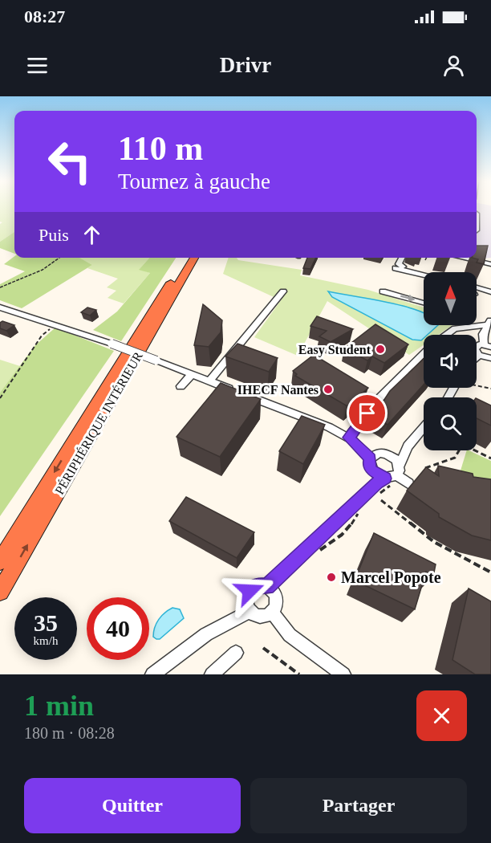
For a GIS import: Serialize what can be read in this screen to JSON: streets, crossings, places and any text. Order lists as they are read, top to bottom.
{
  "streets": {
    "highway": ["PÉRIPHÉRIQUE INTÉRIEUR"]
  },
  "places": ["Easy Student", "IHECF Nantes", "Marcel Popote"],
  "north": "top",
  "page": {
    "status": "08:27",
    "header": "Drivr",
    "turn": ["110 m", "Tournez à gauche"],
    "then": "Puis",
    "speed": "35 km/h",
    "limit": "40",
    "heading": ["1 min", "180 m · 08:28"],
    "buttons": ["Quitter", "Partager"]
  }
}
